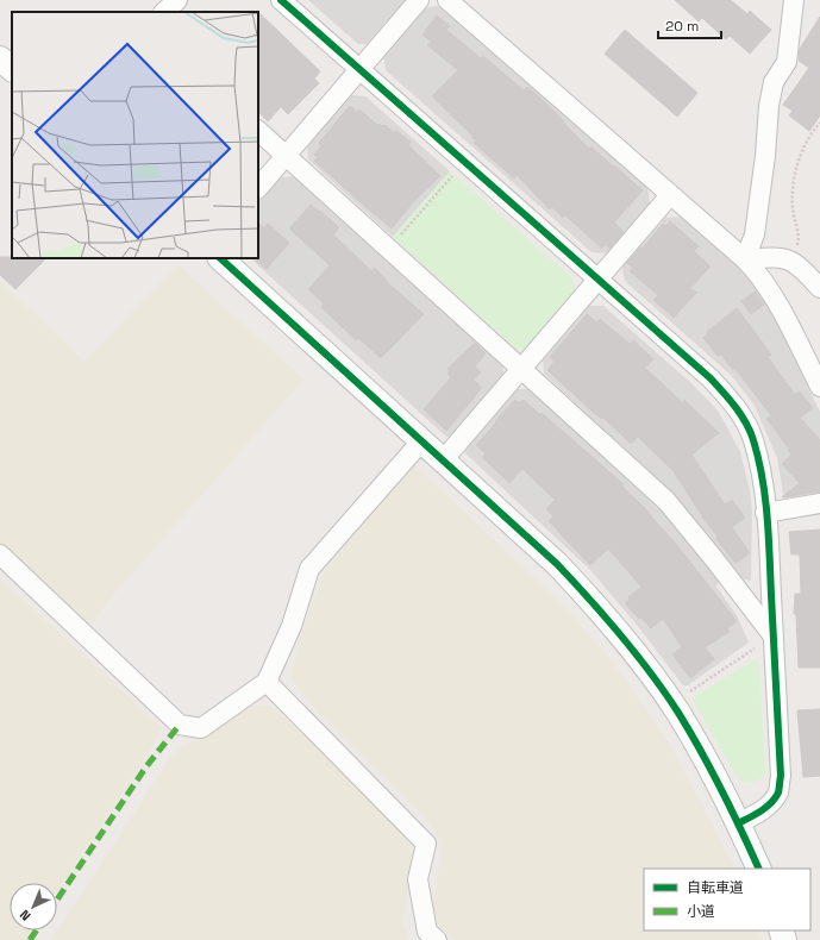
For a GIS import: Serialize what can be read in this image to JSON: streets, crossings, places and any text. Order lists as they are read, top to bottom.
{
  "legend": ["自転車道", "小道"],
  "scale_bar": "20 m",
  "north": "bottom left"
}
